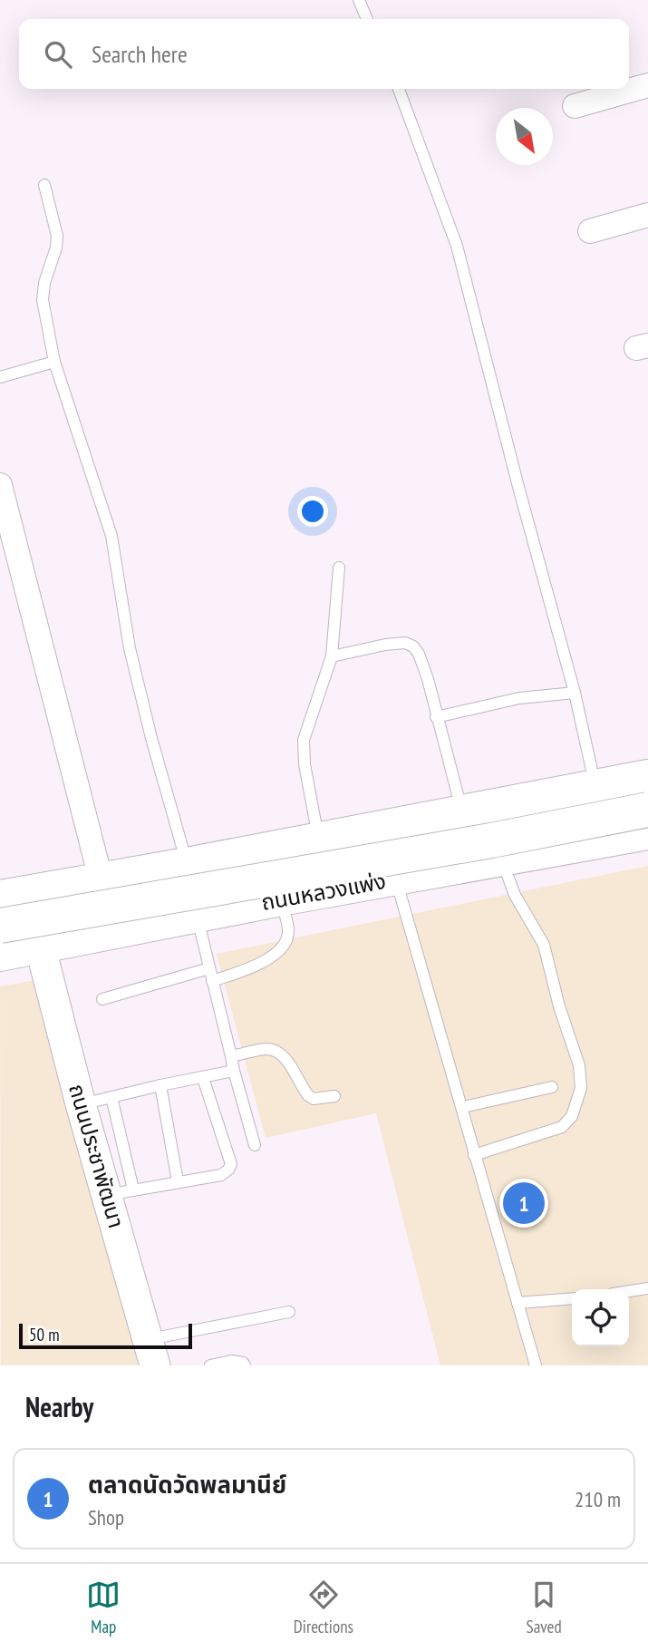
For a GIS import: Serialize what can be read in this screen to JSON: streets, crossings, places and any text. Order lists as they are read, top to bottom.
{
  "streets": {
    "main road": ["ถนนหลวงแพ่ง"],
    "street": ["ถนนประชาพัฒนา"]
  },
  "crossings": [
    ["ถนนหลวงแพ่ง", "ถนนประชาพัฒนา"]
  ],
  "scale_bar": "50 m",
  "north": "bottom right",
  "page": {
    "search": "Search here",
    "pins": "1",
    "scale": "50 m",
    "heading": "Nearby",
    "list": [
      {
        "mark": "1",
        "name": "ตลาดนัดวัดพลมานีย์",
        "note": "Shop",
        "value": "210 m"
      }
    ],
    "nav": ["Map", "Directions", "Saved"]
  }
}
